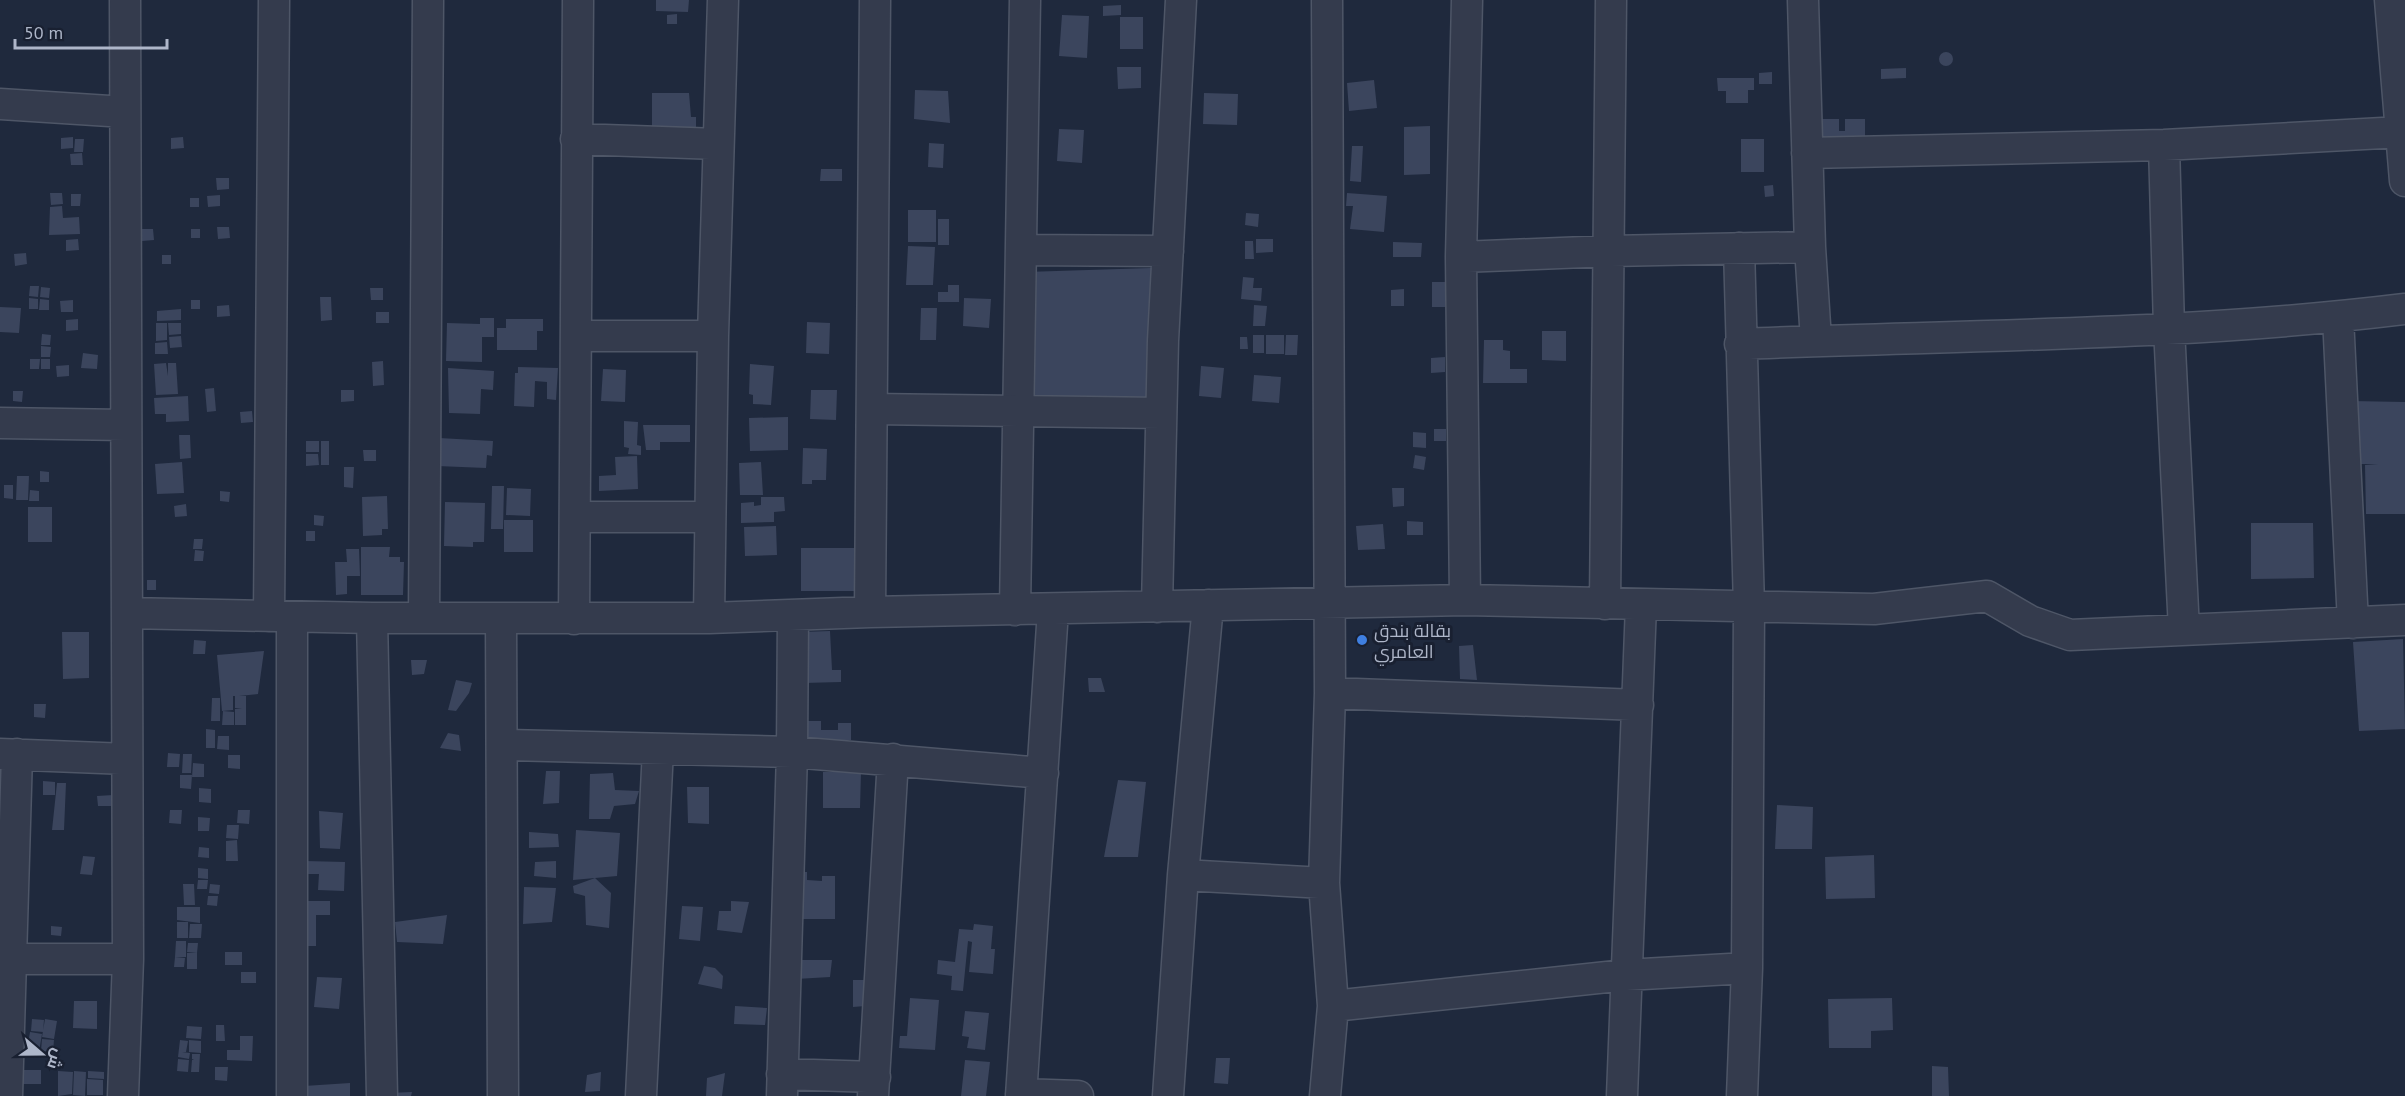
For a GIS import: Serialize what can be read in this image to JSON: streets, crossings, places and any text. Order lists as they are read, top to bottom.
{
  "places": ["بقالة بندق العامري"],
  "scale_bar": "50 m",
  "north": "right"
}
